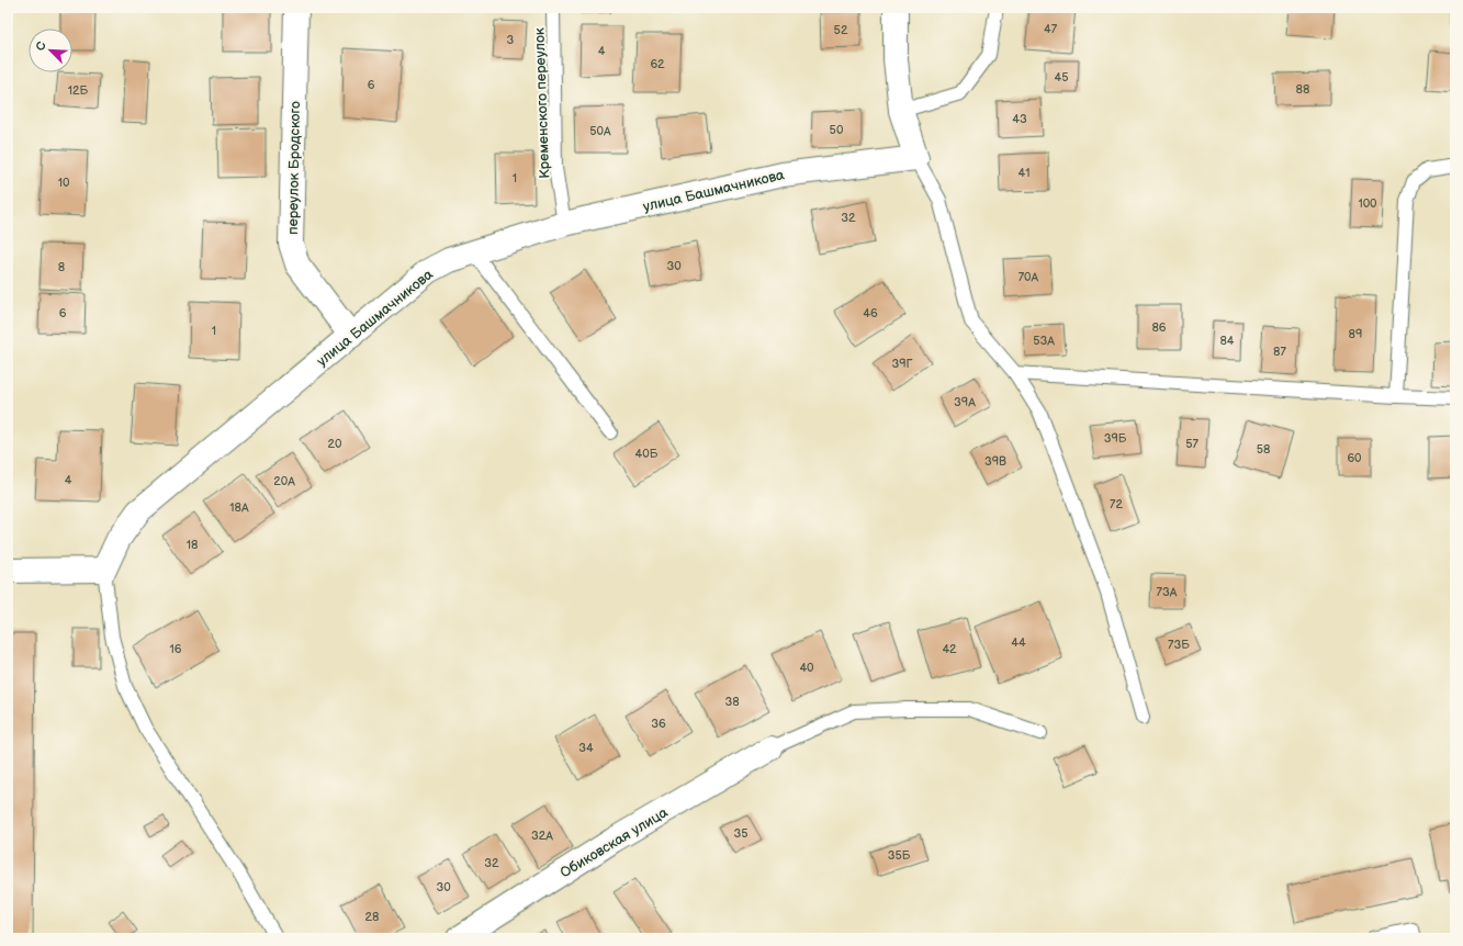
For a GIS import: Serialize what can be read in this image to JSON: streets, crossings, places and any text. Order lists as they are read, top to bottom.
{
  "streets": {
    "street": ["переулок Бродского", "улица Башмачникова", "Обиковская улица"],
    "lane": ["Кременского переулок"]
  },
  "crossings": [
    ["Кременского переулок", "улица Башмачникова"],
    ["переулок Бродского", "улица Башмачникова"]
  ],
  "house_numbers": [
    "47",
    "52",
    "3",
    "4",
    "62",
    "45",
    "6",
    "88",
    "12Б",
    "43",
    "50",
    "50А",
    "41",
    "1",
    "10",
    "100",
    "32",
    "30",
    "8",
    "70А",
    "6",
    "46",
    "86",
    "1",
    "89",
    "53А",
    "84",
    "87",
    "39Г",
    "39А",
    "39Б",
    "20",
    "57",
    "58",
    "40Б",
    "60",
    "39В",
    "4",
    "20А",
    "72",
    "18А",
    "18",
    "73А",
    "44",
    "73Б",
    "16",
    "42",
    "40",
    "38",
    "36",
    "34",
    "35",
    "32А",
    "35Б",
    "32",
    "30",
    "28"
  ],
  "north": "top left"
}
